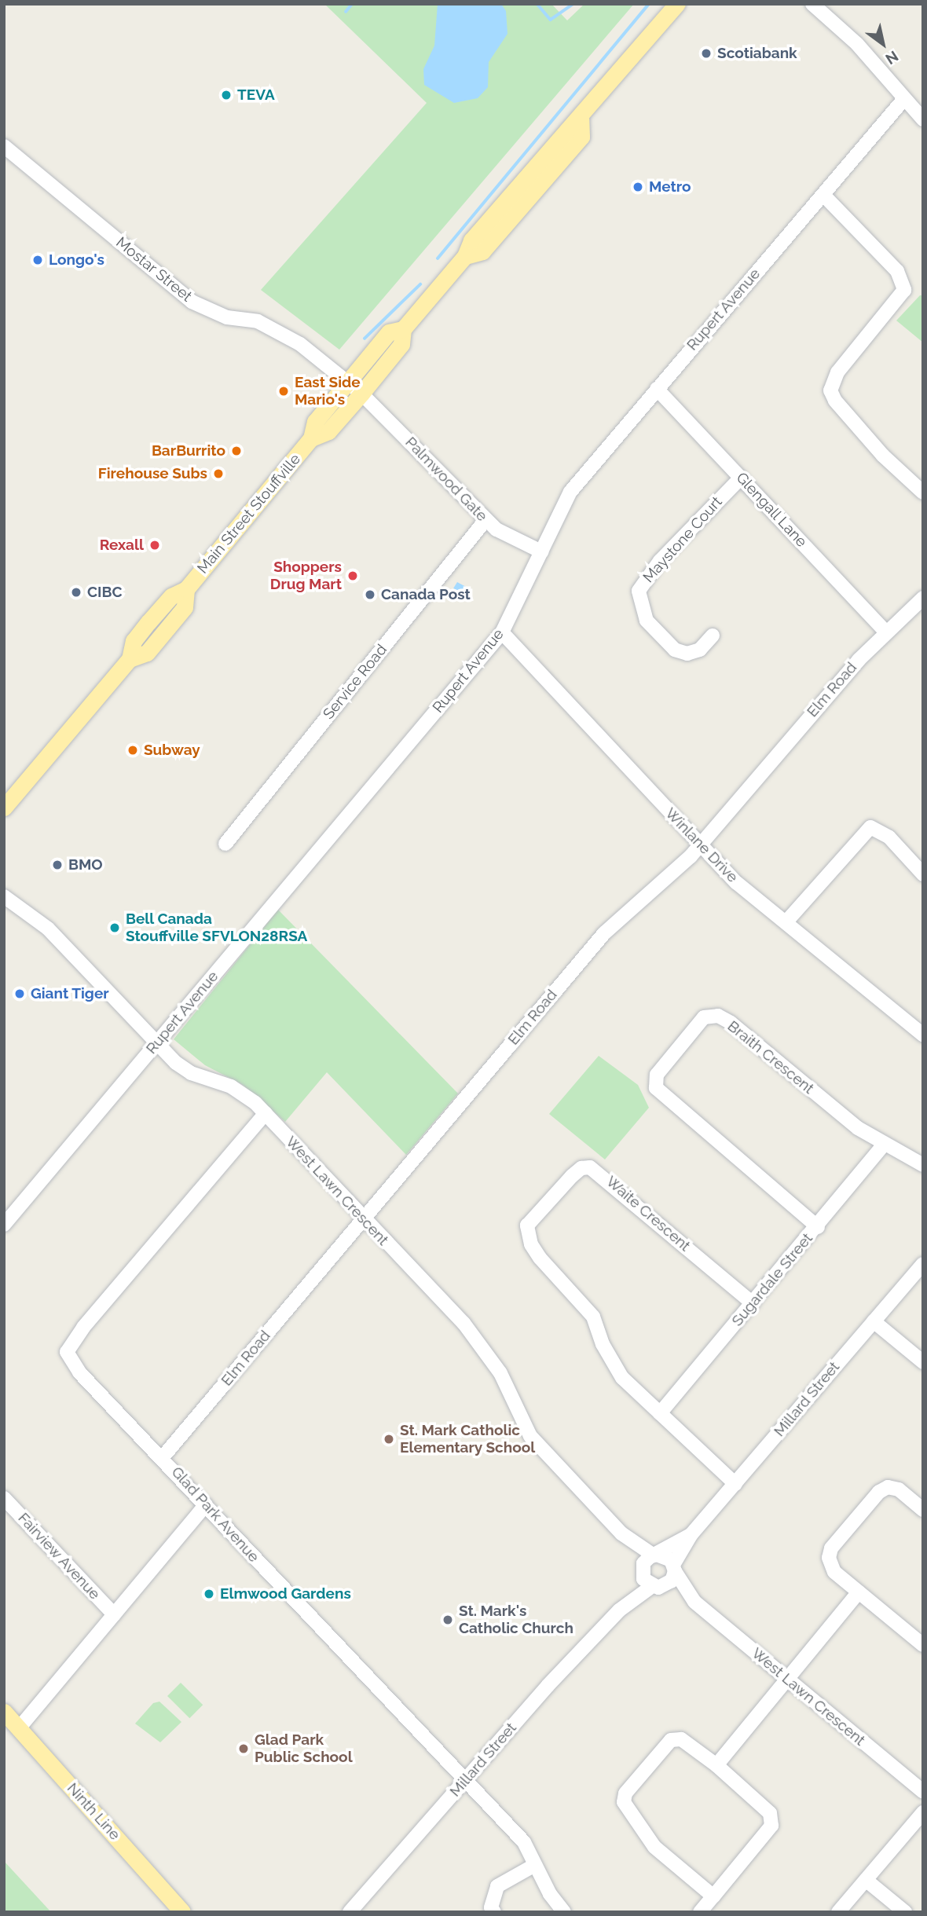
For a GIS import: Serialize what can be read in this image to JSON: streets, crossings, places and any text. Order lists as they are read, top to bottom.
{
  "streets": {
    "main road": ["Main Street Stouffville", "Ninth Line"],
    "street": [
      "Mostar Street",
      "Rupert Avenue",
      "Palmwood Gate",
      "Glengall Lane",
      "Maystone Court",
      "Service Road",
      "Elm Road",
      "Winlane Drive",
      "Braith Crescent",
      "West Lawn Crescent",
      "Waite Crescent",
      "Sugardale Street",
      "Millard Street",
      "Glad Park Avenue",
      "Fairview Avenue"
    ]
  },
  "crossings": [
    ["Mostar Street", "Palmwood Gate"],
    ["Mostar Street", "Main Street Stouffville"],
    ["Rupert Avenue", "Palmwood Gate"],
    ["Rupert Avenue", "Glengall Lane"],
    ["Rupert Avenue", "Winlane Drive"],
    ["Rupert Avenue", "West Lawn Crescent"],
    ["Palmwood Gate", "Main Street Stouffville"],
    ["Palmwood Gate", "Service Road"],
    ["Glengall Lane", "Maystone Court"],
    ["Glengall Lane", "Elm Road"],
    ["Elm Road", "Winlane Drive"],
    ["Elm Road", "West Lawn Crescent"],
    ["Elm Road", "Glad Park Avenue"],
    ["Braith Crescent", "Sugardale Street"],
    ["West Lawn Crescent", "Millard Street"],
    ["West Lawn Crescent", "Glad Park Avenue"],
    ["Waite Crescent", "Sugardale Street"],
    ["Waite Crescent", "Millard Street"],
    ["Millard Street", "Glad Park Avenue"]
  ],
  "places": [
    "Scotiabank",
    "TEVA",
    "Metro",
    "Longo's",
    "East Side Mario's",
    "BarBurrito",
    "Firehouse Subs",
    "Rexall",
    "Shoppers Drug Mart",
    "CIBC",
    "Canada Post",
    "Subway",
    "BMO",
    "Bell Canada Stouffville SFVLON28RSA",
    "Giant Tiger",
    "St. Mark Catholic Elementary School",
    "Elmwood Gardens",
    "St. Mark's Catholic Church",
    "Glad Park Public School"
  ],
  "north": "bottom right"
}
